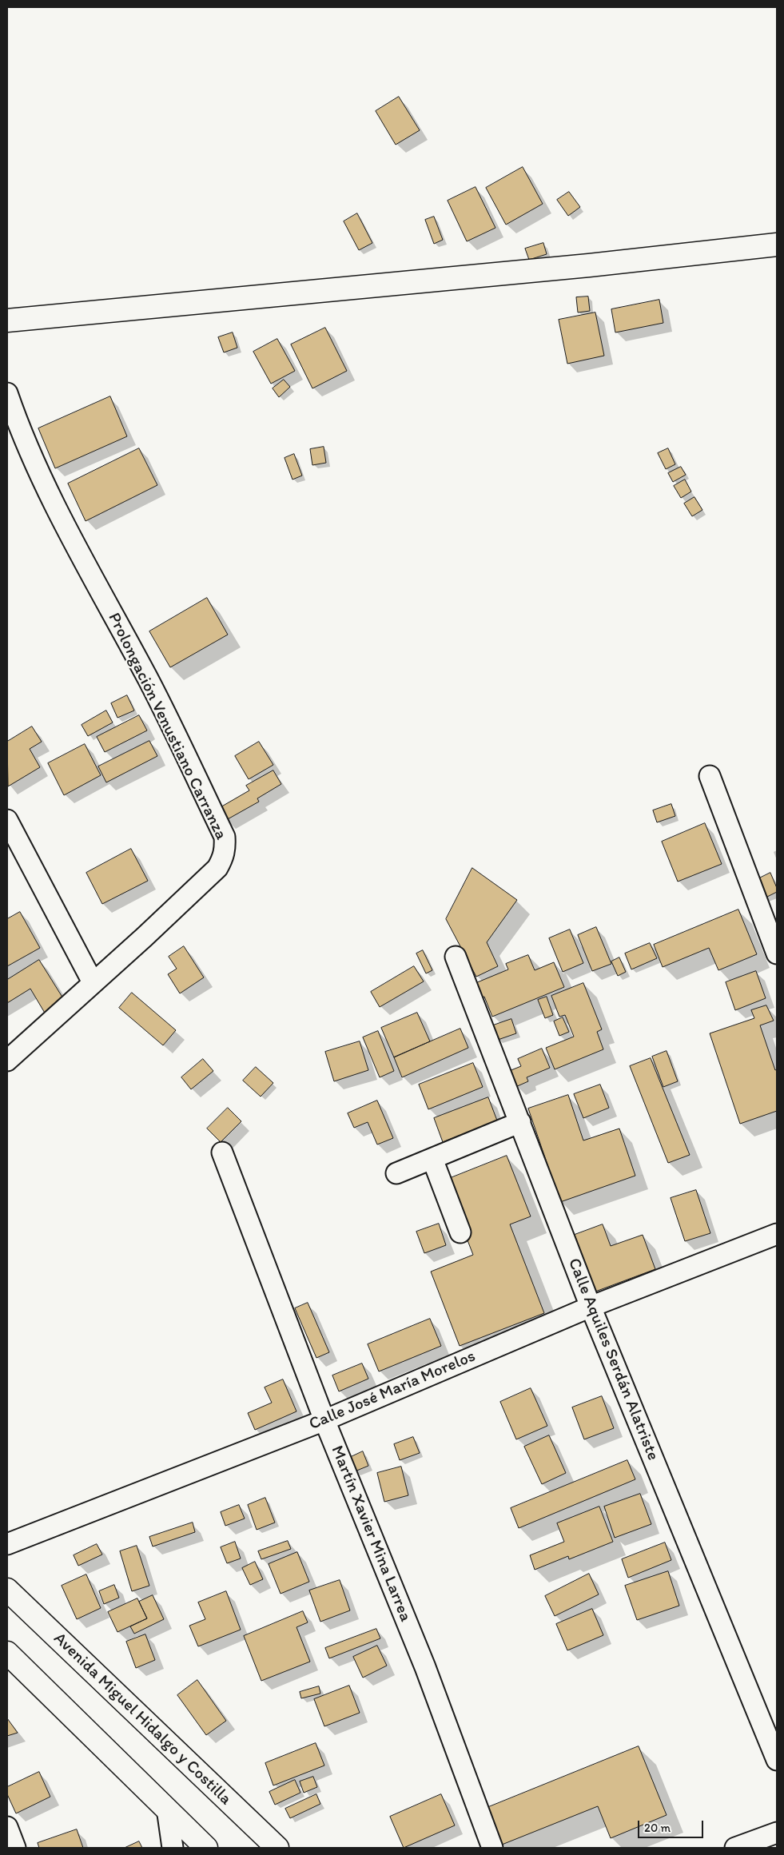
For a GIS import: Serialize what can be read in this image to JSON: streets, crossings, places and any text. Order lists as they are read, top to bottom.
{
  "streets": {
    "street": [
      "Prolongación Venustiano Carranza",
      "Calle Aquiles Serdán Alatriste",
      "Calle José María Morelos",
      "Martín Xavier Mina Larrea",
      "Avenida Miguel Hidalgo y Costilla"
    ]
  },
  "crossings": [
    ["Calle Aquiles Serdán Alatriste", "Calle José María Morelos"],
    ["Calle José María Morelos", "Martín Xavier Mina Larrea"]
  ],
  "scale_bar": "20 m"
}
